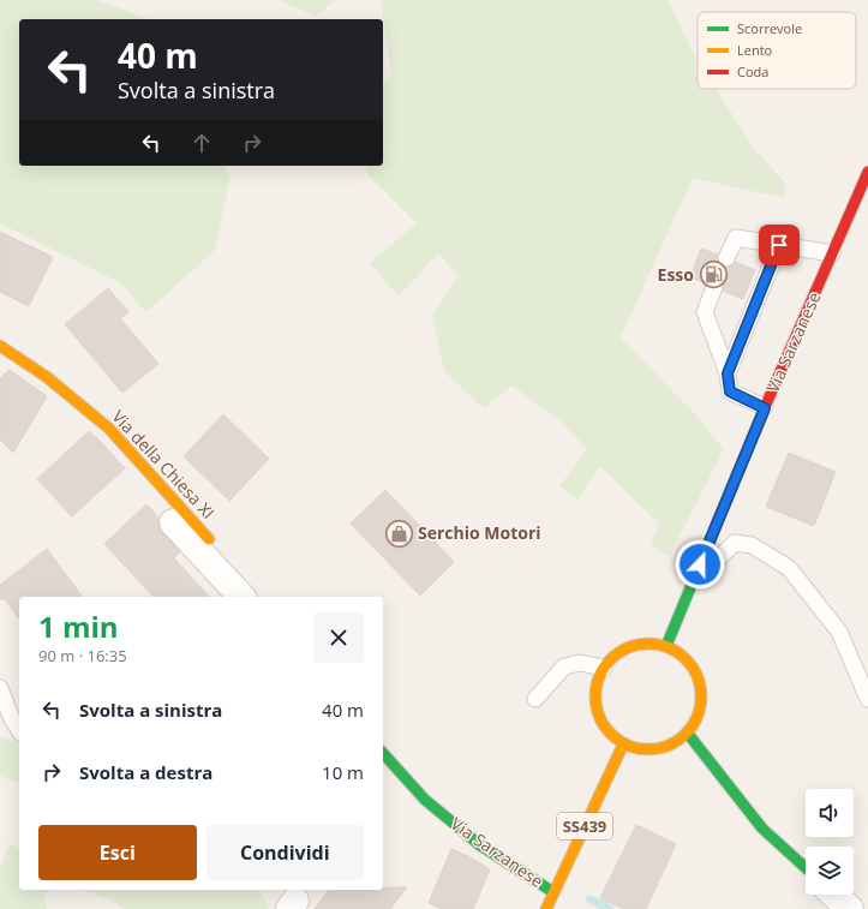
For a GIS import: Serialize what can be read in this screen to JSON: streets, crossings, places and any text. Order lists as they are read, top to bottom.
{
  "streets": {
    "main road": ["Via Sarzanese", "Via della Chiesa XI", "SS439"]
  },
  "places": {
    "fuel station": ["Esso"],
    "shop": ["Serchio Motori"]
  },
  "legend": ["Scorrevole", "Lento", "Coda"],
  "page": {
    "turn": ["40 m", "Svolta a sinistra"],
    "heading": ["1 min", "90 m · 16:35"],
    "list": [
      {
        "name": "Svolta a sinistra",
        "value": "40 m"
      },
      {
        "name": "Svolta a destra",
        "value": "10 m"
      }
    ],
    "buttons": ["Esci", "Condividi"]
  }
}
